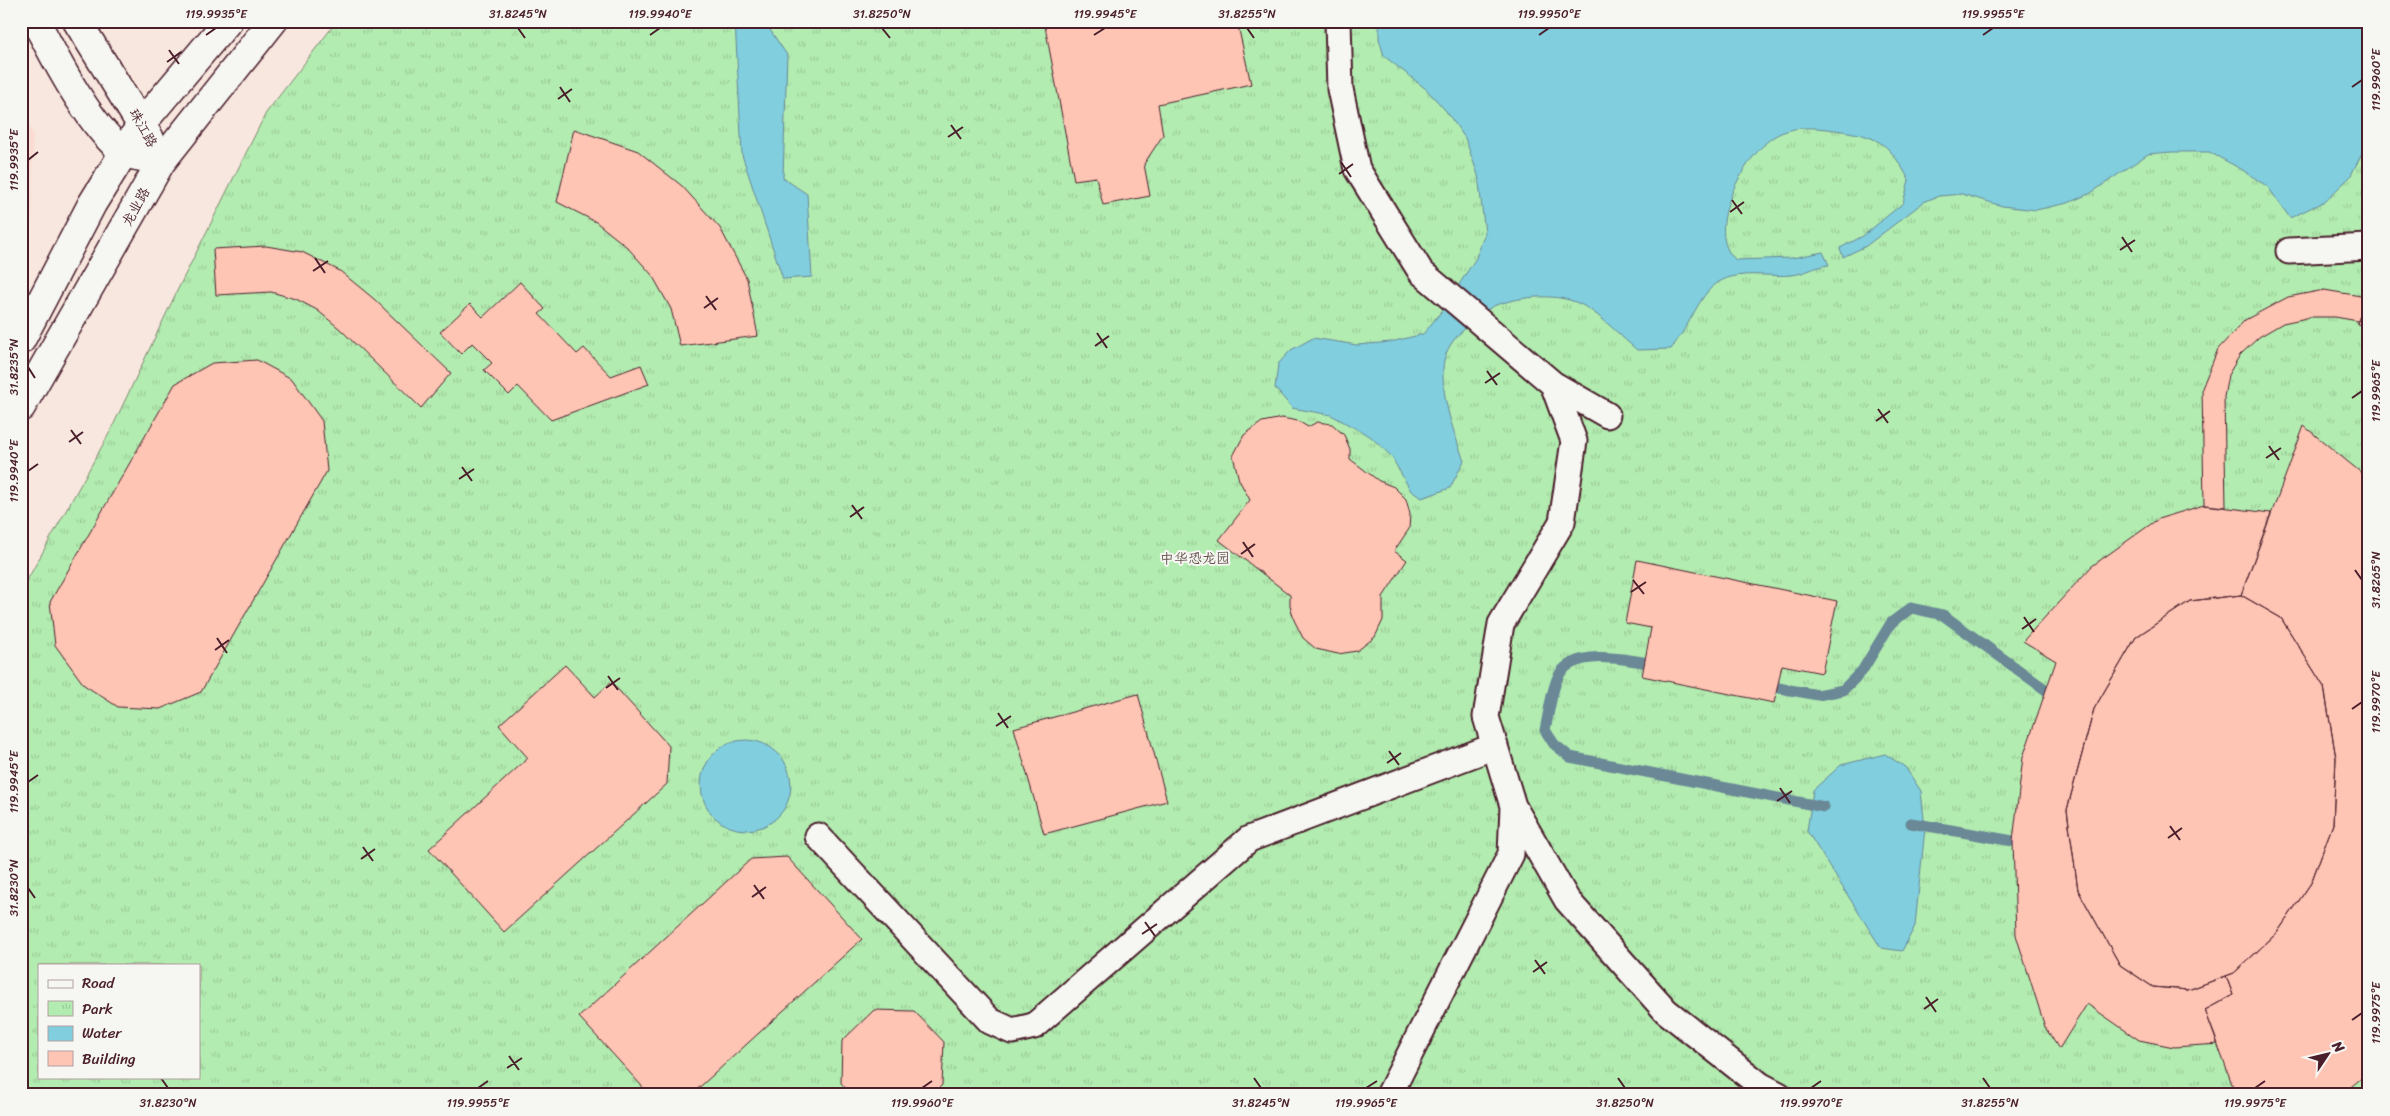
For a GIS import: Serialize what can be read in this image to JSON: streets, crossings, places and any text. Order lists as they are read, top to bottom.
{
  "streets": {
    "street": ["珠江路", "龙业路"]
  },
  "crossings": [
    ["珠江路", "龙业路"]
  ],
  "parks": ["中华恐龙园"],
  "legend": [
    "Road",
    "Park",
    "Water",
    "Building"
  ],
  "north": "top right",
  "coordinates": [
    "119.9935°E",
    "31.8245°N",
    "119.9940°E",
    "31.8250°N",
    "119.9945°E",
    "31.8255°N",
    "119.9950°E",
    "119.9955°E",
    "119.9960°E",
    "31.8235°N",
    "119.9965°E",
    "31.8265°N",
    "119.9970°E",
    "31.8230°N",
    "119.9975°E"
  ]
}
